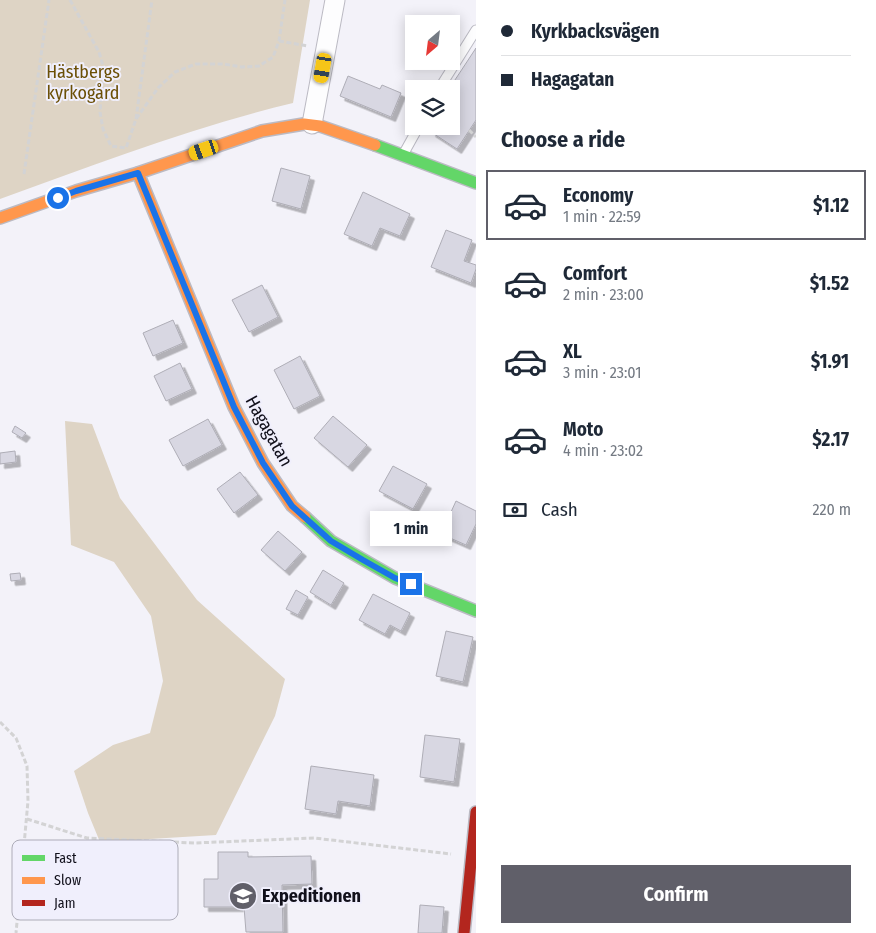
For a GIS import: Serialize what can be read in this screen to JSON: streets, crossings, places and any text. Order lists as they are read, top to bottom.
{
  "streets": {
    "street": ["Hagagatan"]
  },
  "parks": ["Hästbergs kyrkogård"],
  "places": {
    "school or university": ["Expeditionen"]
  },
  "legend": ["Fast", "Slow", "Jam"],
  "north": "bottom left",
  "page": {
    "banner": ["Kyrkbacksvägen", "Hagagatan"],
    "heading": "Choose a ride",
    "list": [
      {
        "name": "Economy",
        "note": "1 min · 22:59",
        "value": "$1.12"
      },
      {
        "name": "Comfort",
        "note": "2 min · 23:00",
        "value": "$1.52"
      },
      {
        "name": "XL",
        "note": "3 min · 23:01",
        "value": "$1.91"
      },
      {
        "name": "Moto",
        "note": "4 min · 23:02",
        "value": "$2.17"
      }
    ],
    "pay": ["Cash", "220 m"],
    "bubble": "1 min",
    "buttons": "Confirm"
  }
}
